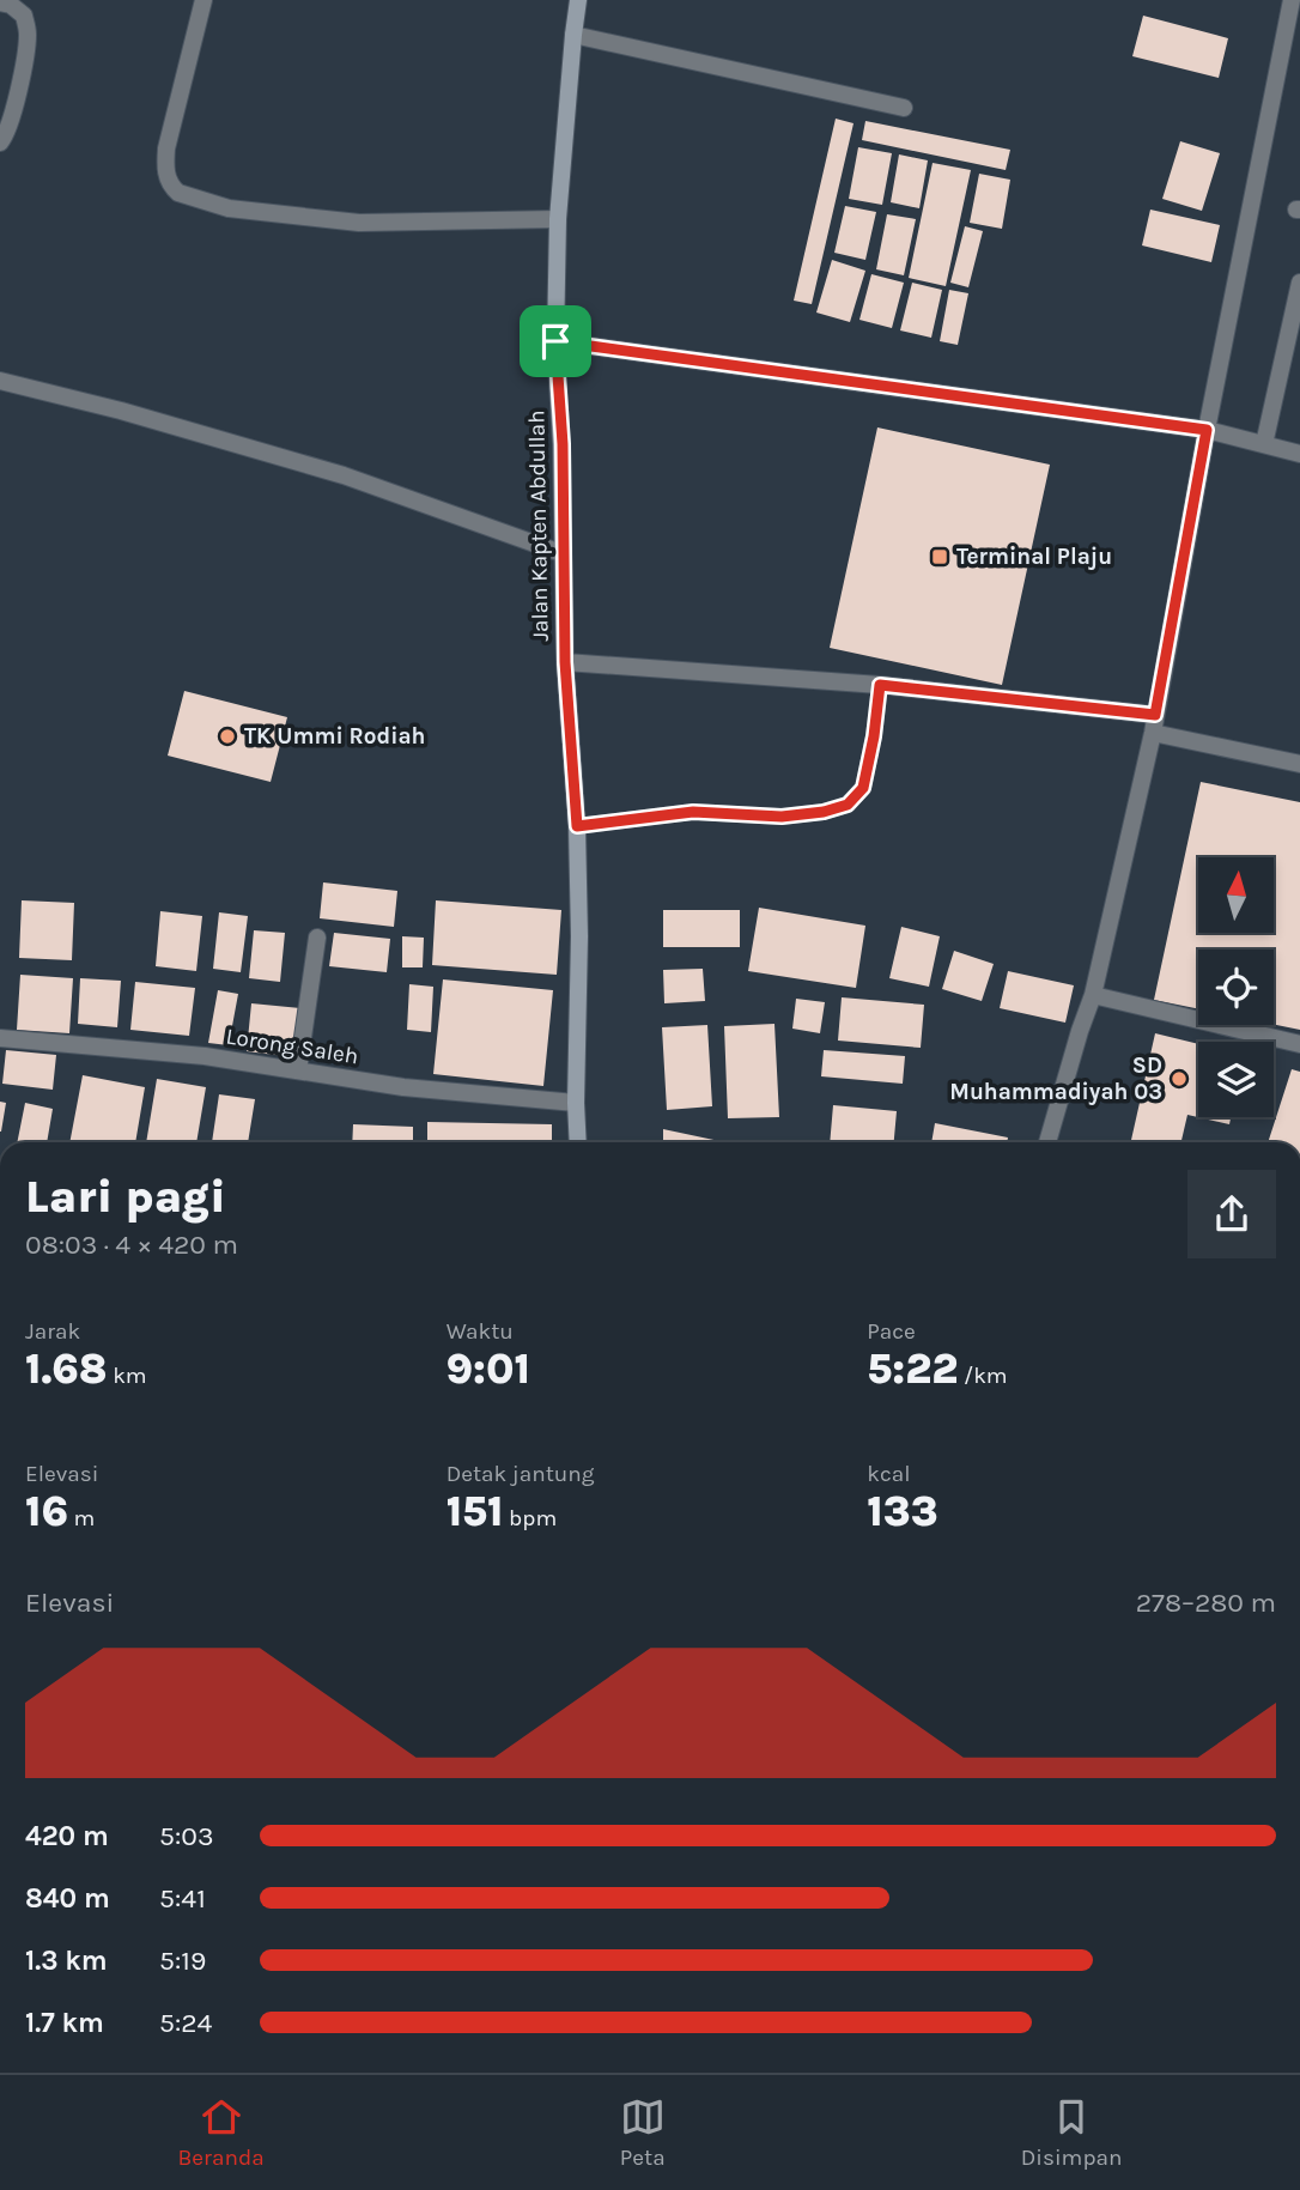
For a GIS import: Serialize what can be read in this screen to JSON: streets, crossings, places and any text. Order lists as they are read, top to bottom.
{
  "streets": {
    "main road": ["Jalan Kapten Abdullah"],
    "street": ["Lorong Saleh"]
  },
  "crossings": [
    ["Jalan Kapten Abdullah", "Lorong Saleh"]
  ],
  "places": {
    "transit": ["Terminal Plaju"],
    "other": ["TK Ummi Rodiah", "SD Muhammadiyah 03"]
  },
  "north": "top",
  "page": {
    "heading": ["Lari pagi", "08:03 · 4 × 420 m"],
    "stats": [
      ["Jarak", "1.68 km"],
      ["Waktu", "9:01"],
      ["Pace", "5:22 /km"],
      ["Elevasi", "16 m"],
      ["Detak jantung", "151 bpm"],
      ["kcal", "133"]
    ],
    "chart": ["Elevasi", "278–280 m"],
    "list": [
      {
        "name": "420 m",
        "note": "5:03"
      },
      {
        "name": "840 m",
        "note": "5:41"
      },
      {
        "name": "1.3 km",
        "note": "5:19"
      },
      {
        "name": "1.7 km",
        "note": "5:24"
      }
    ],
    "tabs": ["Beranda", "Peta", "Disimpan"]
  }
}
